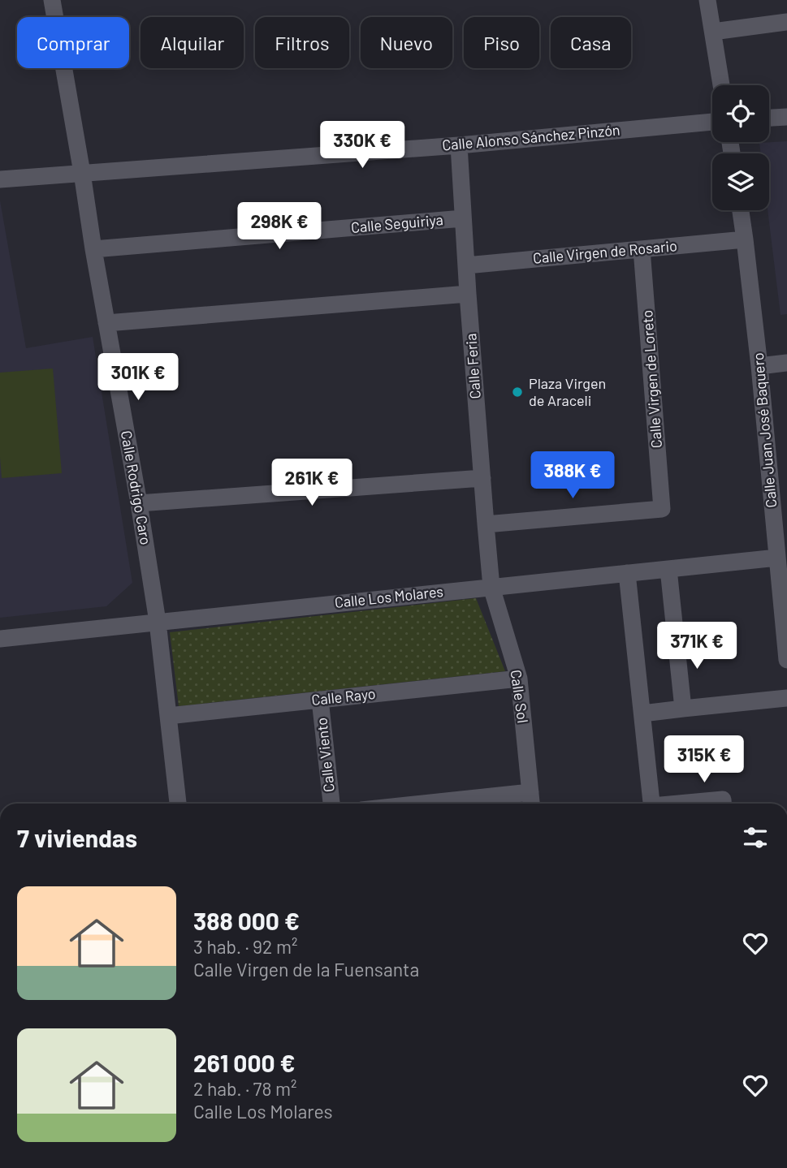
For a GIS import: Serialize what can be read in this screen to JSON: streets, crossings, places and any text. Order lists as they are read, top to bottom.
{
  "streets": {
    "street": [
      "Calle Alonso Sánchez Pinzón",
      "Calle Seguiriya",
      "Calle Virgen de Rosario",
      "Calle Feria",
      "Calle Virgen de Loreto",
      "Calle Juan José Baquero",
      "Calle Rodrigo Caro",
      "Calle Los Molares",
      "Calle Sol",
      "Calle Rayo",
      "Calle Viento"
    ]
  },
  "crossings": [
    ["Calle Alonso Sánchez Pinzón", "Calle Feria"],
    ["Calle Alonso Sánchez Pinzón", "Calle Rodrigo Caro"],
    ["Calle Seguiriya", "Calle Feria"],
    ["Calle Seguiriya", "Calle Rodrigo Caro"],
    ["Calle Virgen de Rosario", "Calle Feria"],
    ["Calle Virgen de Rosario", "Calle Virgen de Loreto"],
    ["Calle Virgen de Rosario", "Calle Juan José Baquero"],
    ["Calle Feria", "Calle Virgen de Loreto"],
    ["Calle Feria", "Calle Los Molares"],
    ["Calle Feria", "Calle Sol"],
    ["Calle Juan José Baquero", "Calle Los Molares"],
    ["Calle Rodrigo Caro", "Calle Los Molares"],
    ["Calle Rodrigo Caro", "Calle Rayo"],
    ["Calle Los Molares", "Calle Sol"],
    ["Calle Sol", "Calle Rayo"],
    ["Calle Rayo", "Calle Viento"]
  ],
  "places": ["Plaza Virgen de Araceli"],
  "page": {
    "chip": [
      "Comprar",
      "Alquilar",
      "Filtros",
      "Nuevo",
      "Piso",
      "Casa"
    ],
    "price": [
      "330K €",
      "298K €",
      "301K €",
      "388K €",
      "261K €",
      "371K €",
      "315K €"
    ],
    "heading": "7 viviendas",
    "list": [
      {
        "name": "388 000 €",
        "note": "3 hab. · 92 m² · Calle Virgen de la Fuensanta"
      },
      {
        "name": "261 000 €",
        "note": "2 hab. · 78 m² · Calle Los Molares"
      }
    ]
  }
}
